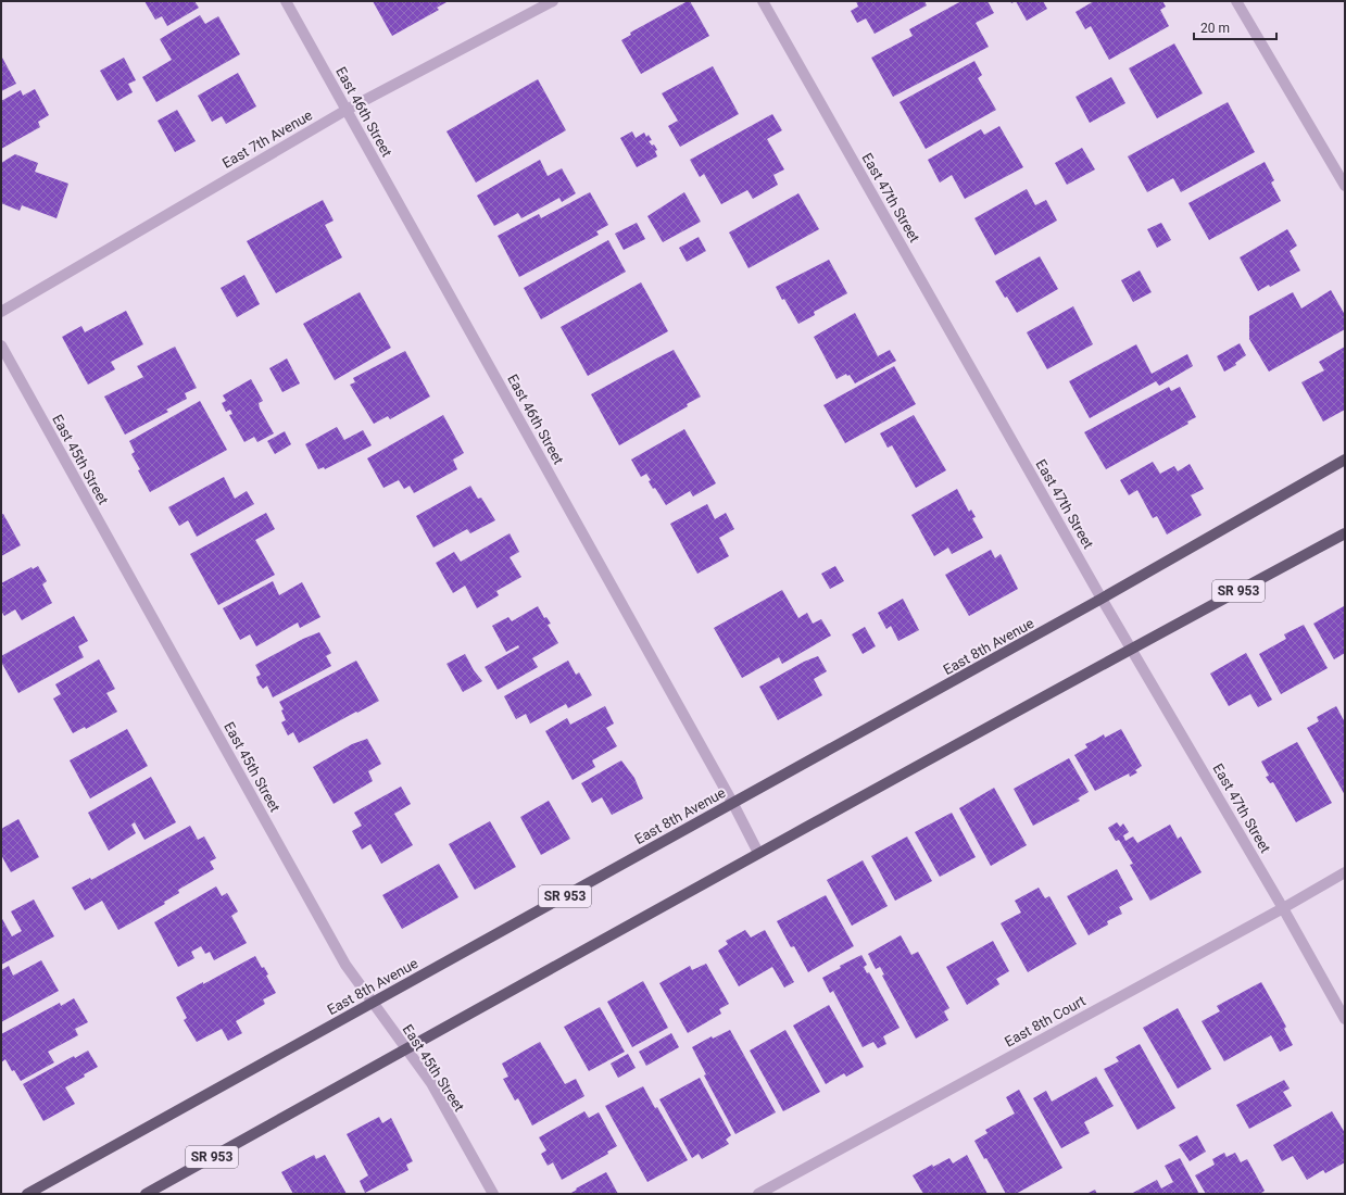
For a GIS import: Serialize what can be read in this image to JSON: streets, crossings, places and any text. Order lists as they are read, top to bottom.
{
  "streets": {
    "main road": ["SR 953", "East 8th Avenue"],
    "street": [
      "East 46th Street",
      "East 7th Avenue",
      "East 47th Street",
      "East 45th Street",
      "East 8th Court"
    ]
  },
  "crossings": [
    ["East 46th Street", "East 7th Avenue"],
    ["East 46th Street", "SR 953"],
    ["East 46th Street", "East 8th Avenue"],
    ["East 47th Street", "SR 953"],
    ["East 47th Street", "East 8th Avenue"],
    ["East 47th Street", "East 8th Court"],
    ["East 45th Street", "SR 953"],
    ["East 45th Street", "East 8th Avenue"]
  ],
  "scale_bar": "20 m"
}
